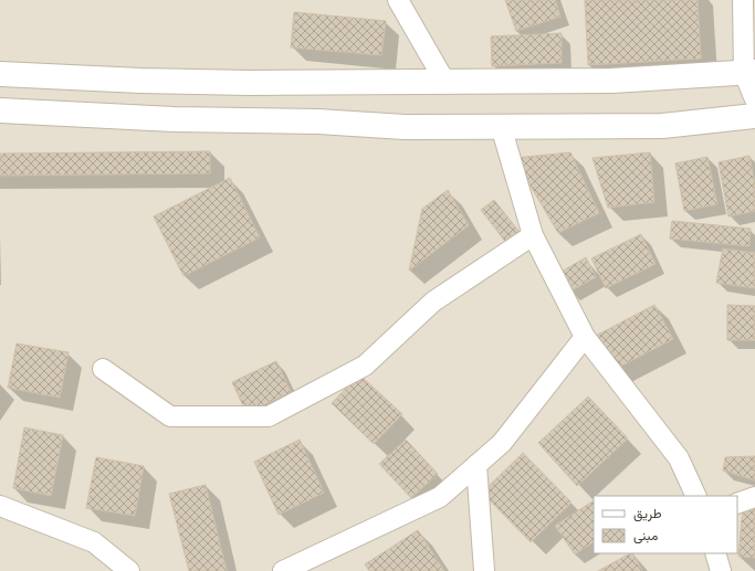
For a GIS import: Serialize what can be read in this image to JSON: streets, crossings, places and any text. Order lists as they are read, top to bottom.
{
  "legend": ["طريق", "مبنى"]
}
